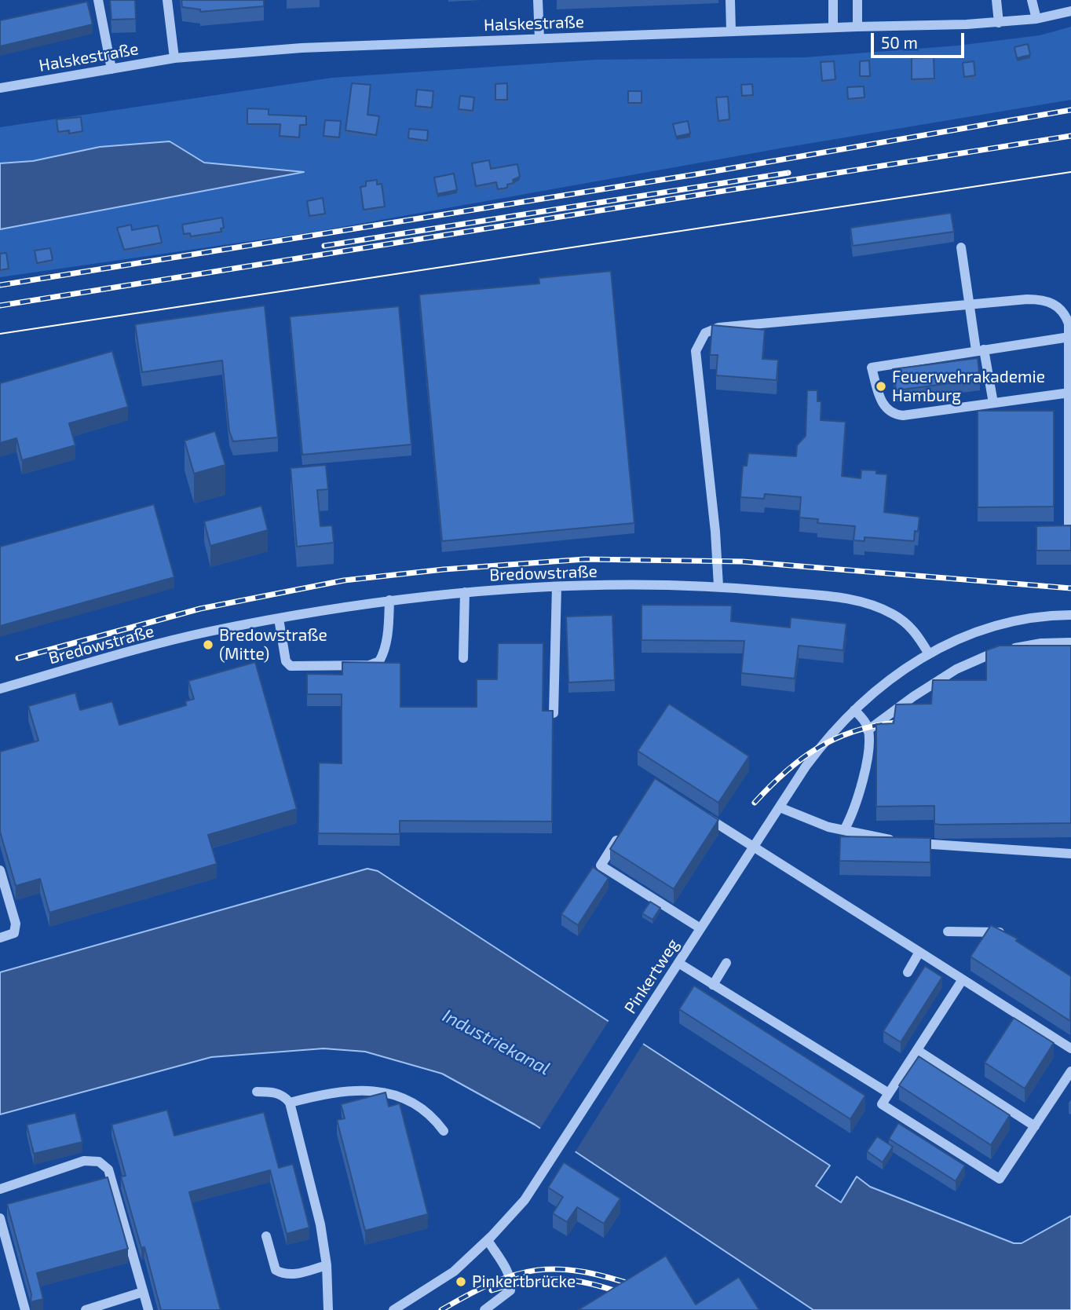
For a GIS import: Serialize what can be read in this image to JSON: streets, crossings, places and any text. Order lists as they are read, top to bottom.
{
  "streets": {
    "street": ["Halskestraße", "Bredowstraße", "Pinkertweg"]
  },
  "crossings": [
    ["Bredowstraße", "Pinkertweg"]
  ],
  "water": ["Industriekanal"],
  "places": ["Feuerwehrakademie Hamburg", "Bredowstraße (Mitte)", "Pinkertbrücke"],
  "scale_bar": "50 m"
}
